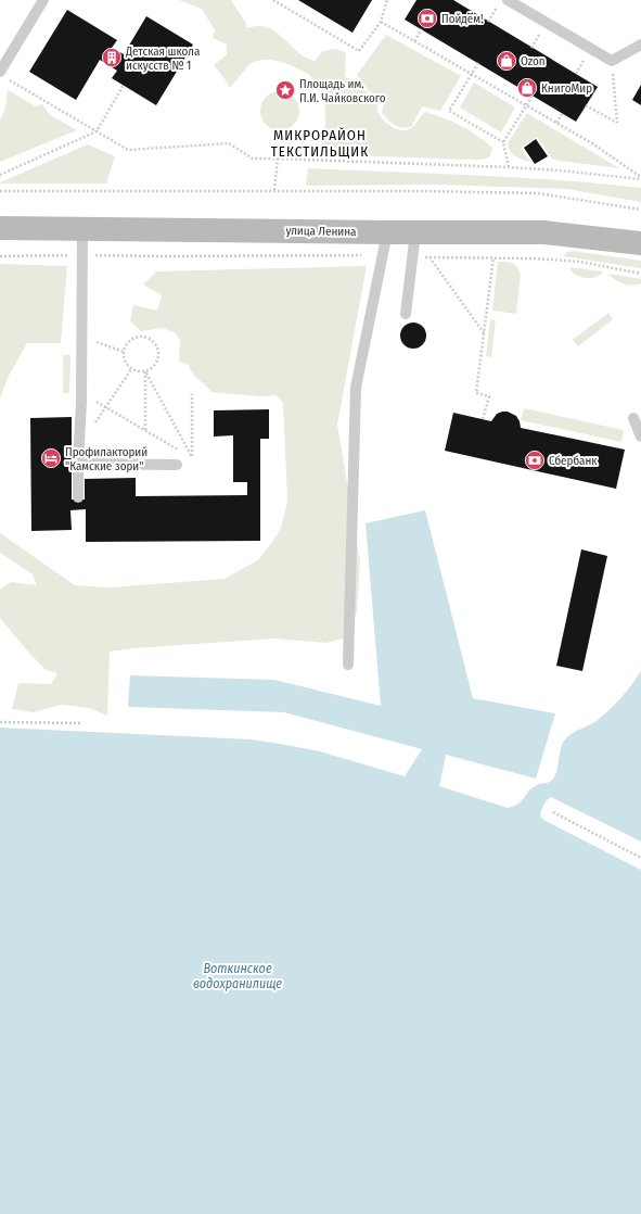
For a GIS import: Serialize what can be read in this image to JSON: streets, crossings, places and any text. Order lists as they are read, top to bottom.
{
  "streets": {
    "street": ["улица Ленина"]
  },
  "districts": ["МИКРОРАЙОН ТЕКСТИЛЬЩИК"],
  "water": ["Воткинское водохранилище"],
  "places": {
    "bank": ["Пойдём!", "Сбербанк"],
    "building": ["Детская школа искусств № 1"],
    "shop": ["Ozon", "КнигоМир"],
    "place": ["Площадь им. П.И. Чайковского"],
    "hotel": ["Профилакторий \"Камские зори\""]
  }
}
